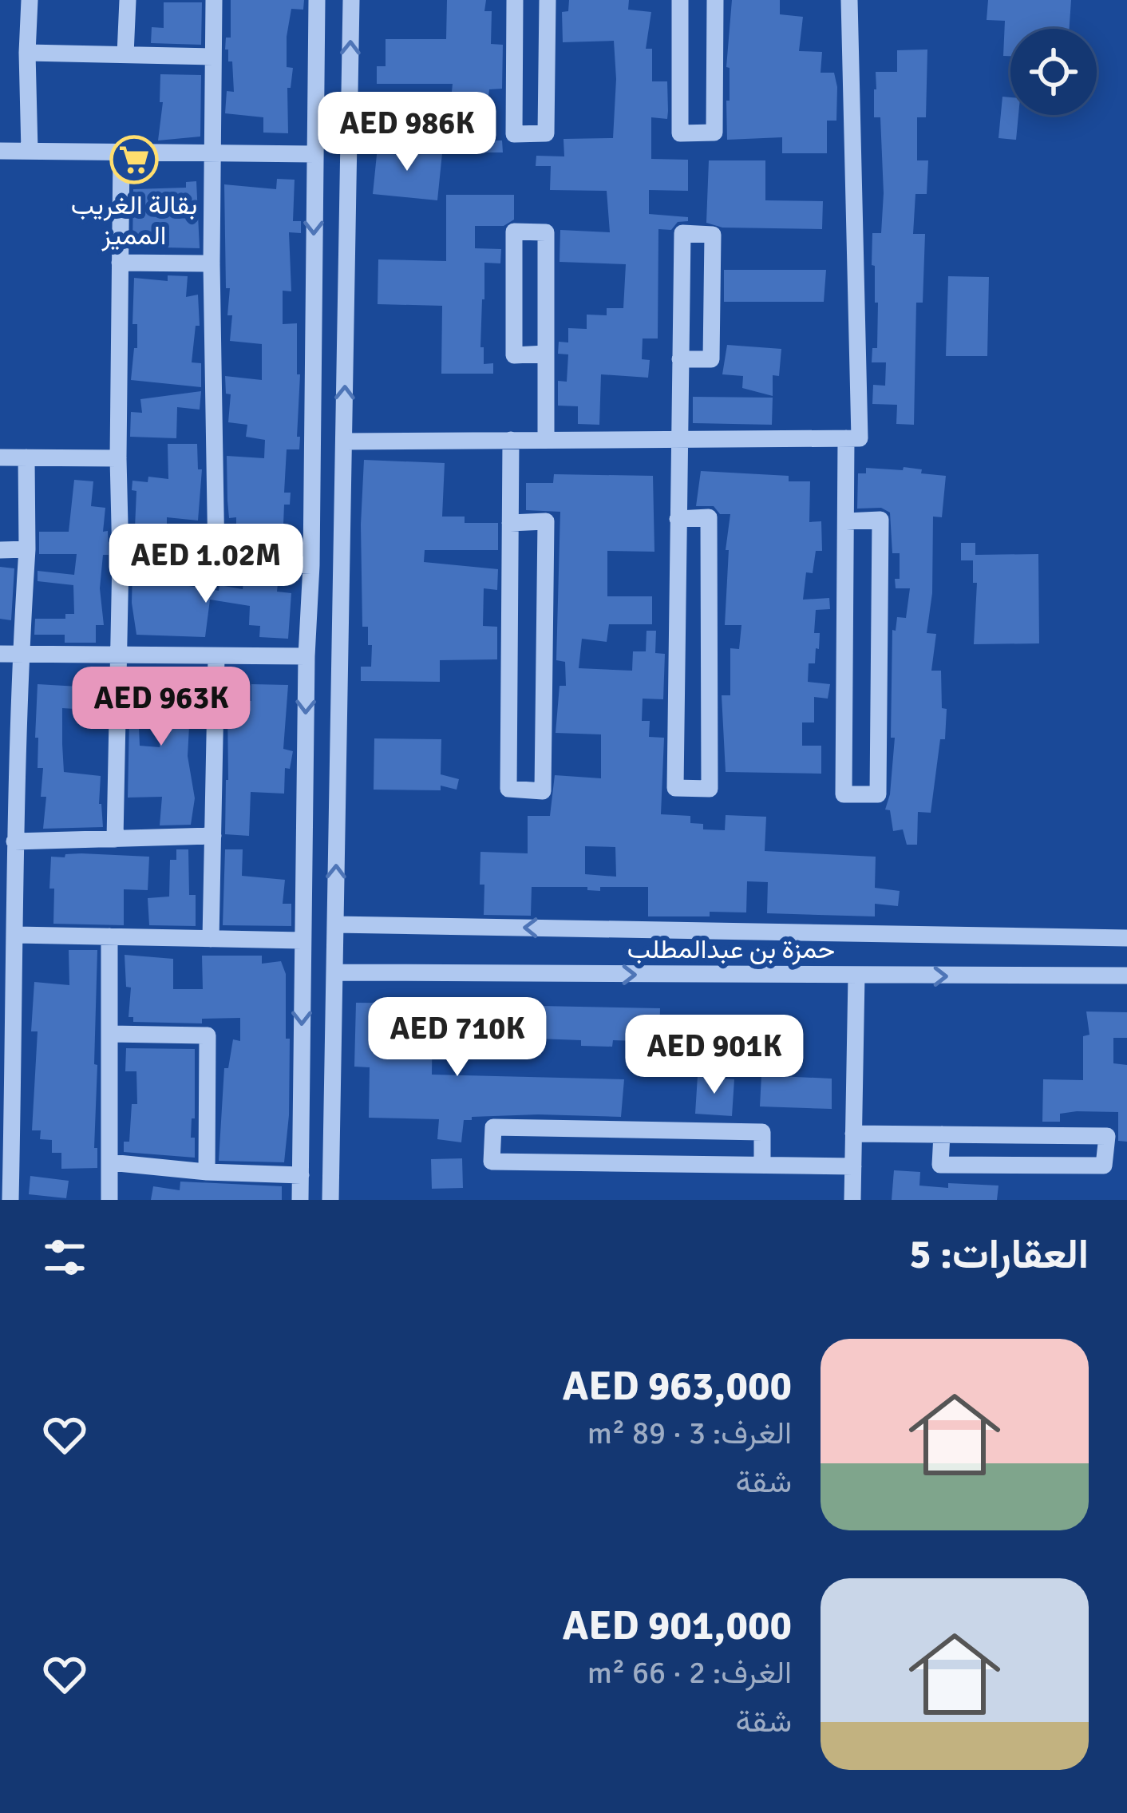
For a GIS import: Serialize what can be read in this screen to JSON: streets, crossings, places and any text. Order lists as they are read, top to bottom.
{
  "streets": {
    "street": ["حمزة بن عبدالمطلب"]
  },
  "places": {
    "supermarket": ["بقالة الغريب المميز"]
  },
  "page": {
    "price": [
      "AED 986K",
      "AED 1.02M",
      "AED 963K",
      "AED 710K",
      "AED 901K"
    ],
    "heading": "العقارات: 5",
    "list": [
      {
        "name": "AED 963,000",
        "note": "الغرف: 3 · 89 m² · شقة"
      },
      {
        "name": "AED 901,000",
        "note": "الغرف: 2 · 66 m² · شقة"
      }
    ]
  }
}
